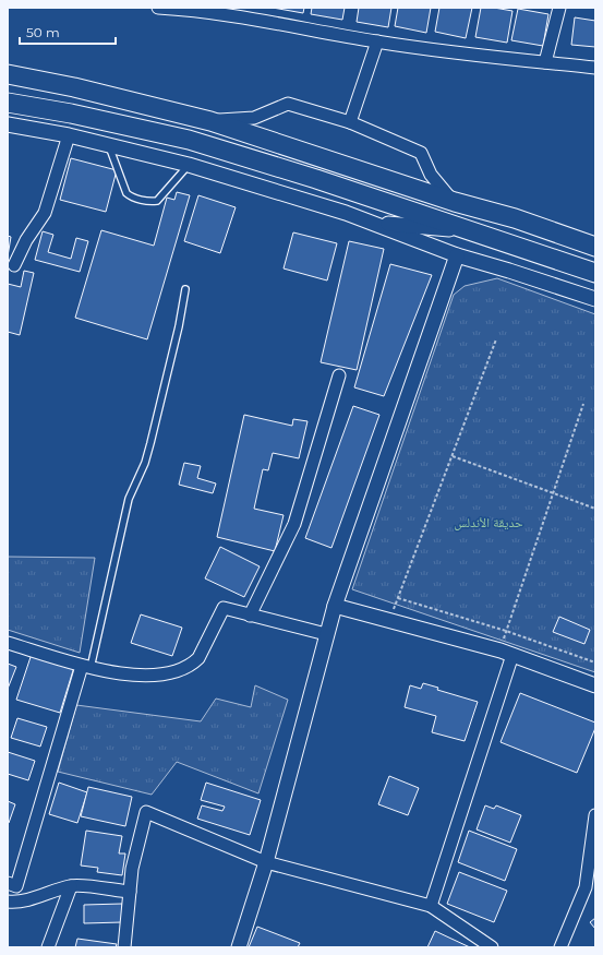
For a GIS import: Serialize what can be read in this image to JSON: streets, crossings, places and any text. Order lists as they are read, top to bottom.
{
  "parks": ["حديقة الأندلس"],
  "scale_bar": "50 m"
}
